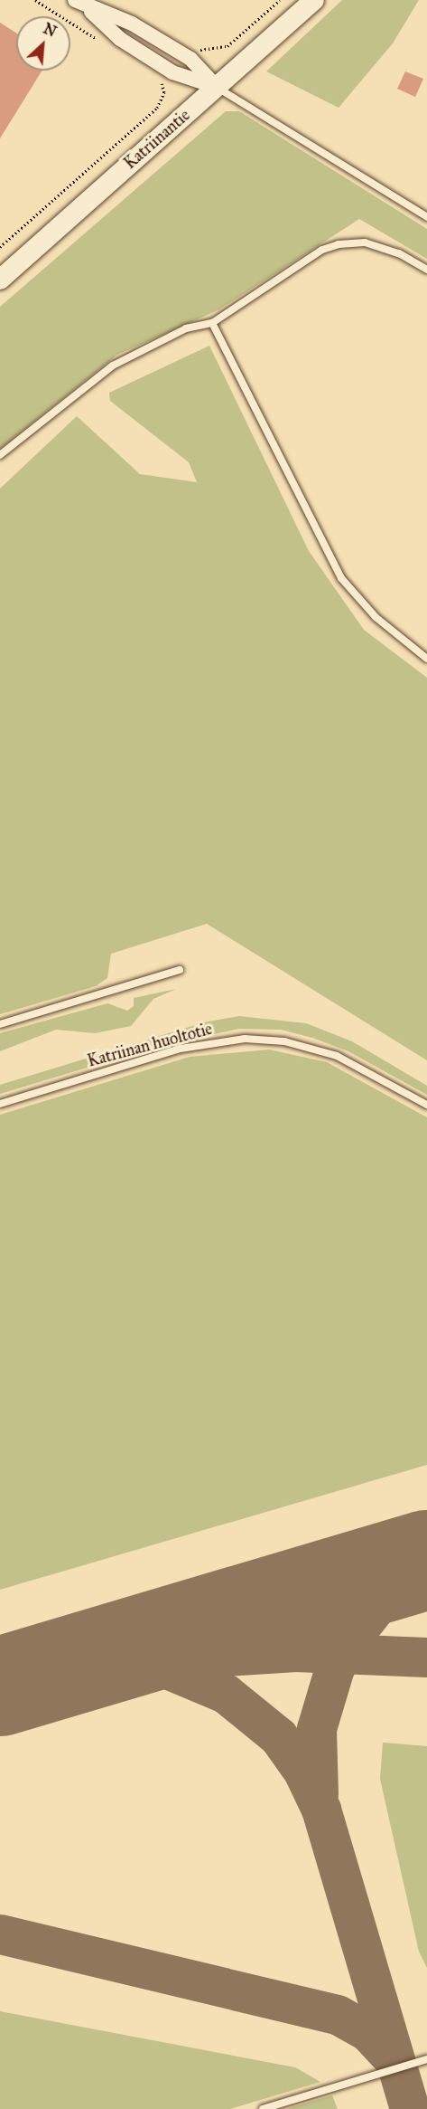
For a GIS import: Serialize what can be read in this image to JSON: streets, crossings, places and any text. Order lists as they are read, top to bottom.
{
  "streets": {
    "main road": ["Katriinantie"],
    "lane": ["Katriinan huoltotie"]
  },
  "north": "top right"
}
